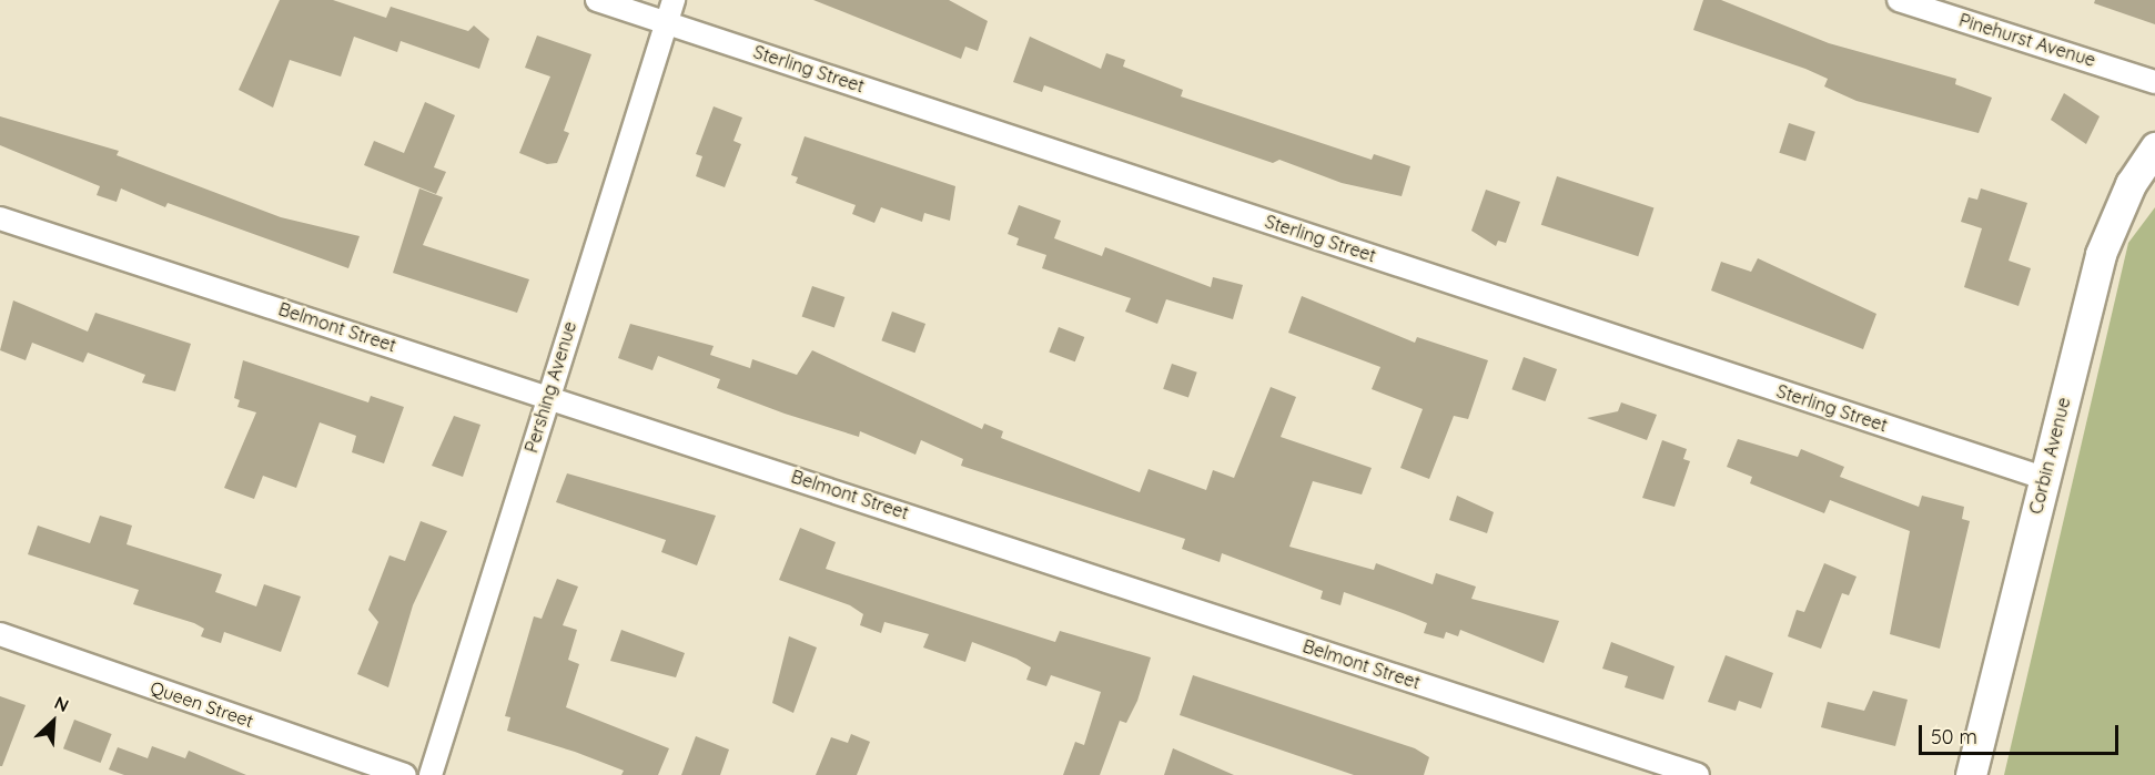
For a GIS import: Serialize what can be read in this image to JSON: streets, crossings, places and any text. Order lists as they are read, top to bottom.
{
  "streets": {
    "main road": ["Corbin Avenue"],
    "street": [
      "Pinehurst Avenue",
      "Sterling Street",
      "Belmont Street",
      "Pershing Avenue",
      "Queen Street"
    ]
  },
  "crossings": [
    ["Sterling Street", "Pershing Avenue"],
    ["Sterling Street", "Corbin Avenue"],
    ["Belmont Street", "Pershing Avenue"]
  ],
  "scale_bar": "50 m",
  "north": "top right"
}
